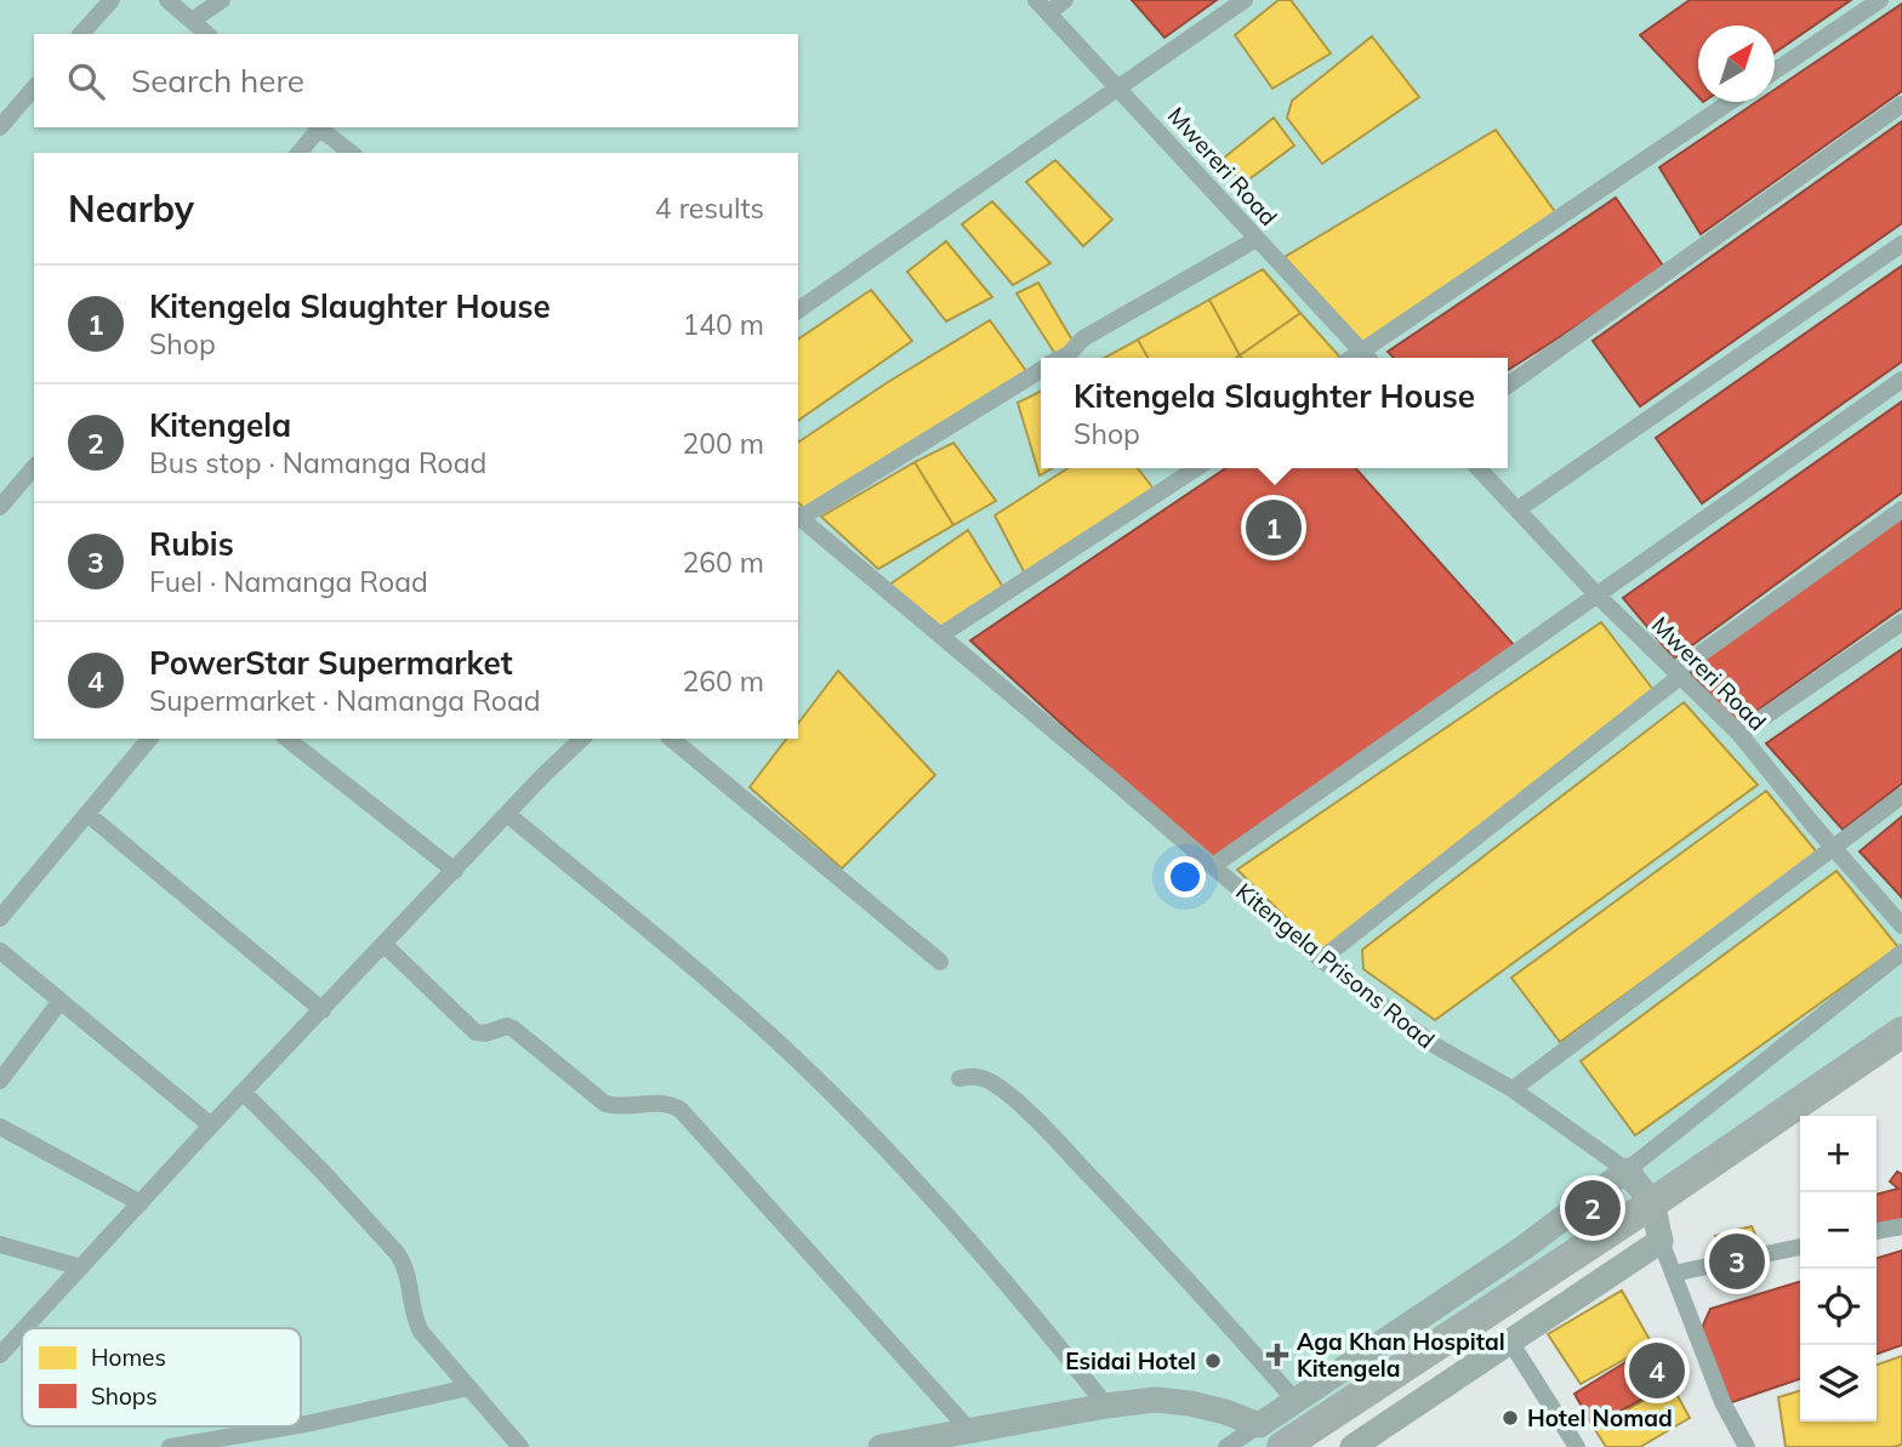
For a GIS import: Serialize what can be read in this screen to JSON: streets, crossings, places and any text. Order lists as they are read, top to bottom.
{
  "streets": {
    "street": ["Mwereri Road", "Kitengela Prisons Road"]
  },
  "places": {
    "health": ["Aga Khan Hospital Kitengela"],
    "other": ["Esidai Hotel", "Hotel Nomad"]
  },
  "legend": ["Homes", "Shops"],
  "north": "top right",
  "page": {
    "search": "Search here",
    "heading": ["Nearby", "4 results"],
    "list": [
      {
        "mark": "1",
        "name": "Kitengela Slaughter House",
        "note": "Shop",
        "value": "140 m"
      },
      {
        "mark": "2",
        "name": "Kitengela",
        "note": "Bus stop · Namanga Road",
        "value": "200 m"
      },
      {
        "mark": "3",
        "name": "Rubis",
        "note": "Fuel · Namanga Road",
        "value": "260 m"
      },
      {
        "mark": "4",
        "name": "PowerStar Supermarket",
        "note": "Supermarket · Namanga Road",
        "value": "260 m"
      }
    ],
    "popup": ["Kitengela Slaughter House", "Shop"],
    "pins": [
      "1",
      "2",
      "3",
      "4"
    ],
    "map_buttons": ["+", "−"]
  }
}
